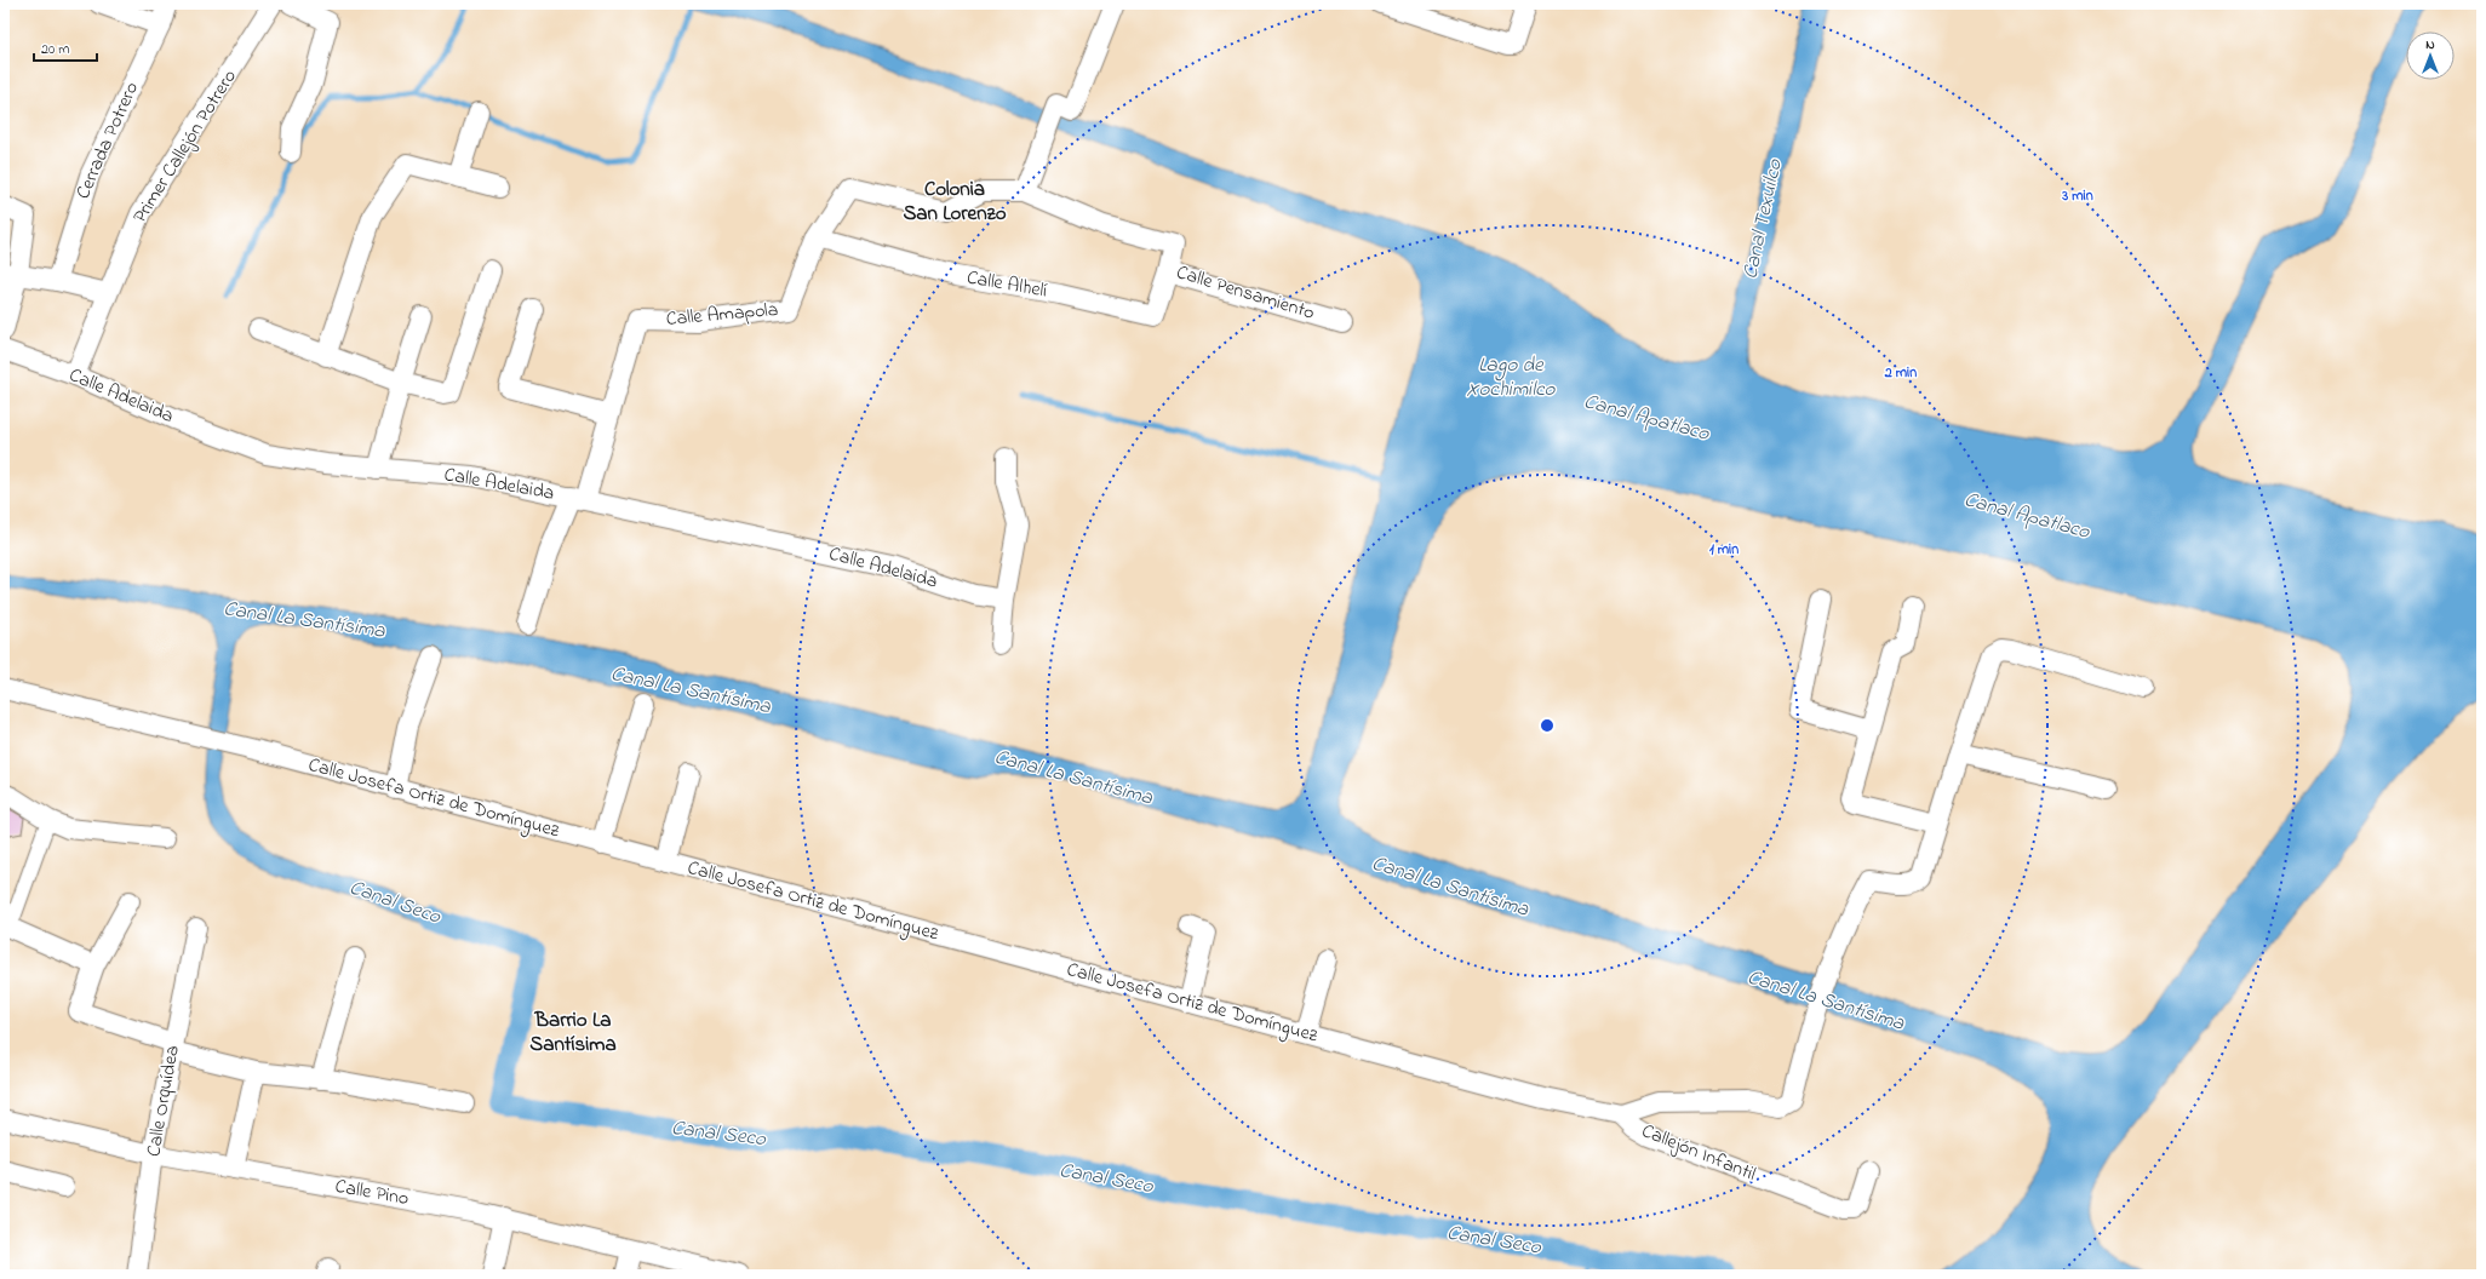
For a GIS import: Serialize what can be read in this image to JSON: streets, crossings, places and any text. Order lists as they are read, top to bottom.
{
  "streets": {
    "street": [
      "Cerrada Potrero",
      "Primer Callejón Potrero",
      "Calle Alhelí",
      "Calle Pensamiento",
      "Calle Amapola",
      "Calle Adelaida",
      "Calle Josefa Ortiz de Domínguez",
      "Calle Orquídea",
      "Callejón Infantil",
      "Calle Pino"
    ]
  },
  "crossings": [
    ["Primer Callejón Potrero", "Calle Adelaida"],
    ["Calle Alhelí", "Calle Pensamiento"],
    ["Calle Alhelí", "Calle Amapola"],
    ["Calle Pensamiento", "Calle Amapola"],
    ["Calle Josefa Ortiz de Domínguez", "Callejón Infantil"],
    ["Calle Orquídea", "Calle Pino"]
  ],
  "districts": ["Colonia San Lorenzo", "Barrio La Santísima"],
  "water": [
    "Canal Texuilco",
    "Lago de Xochimilco",
    "Canal Apatlaco",
    "Canal La Santísima",
    "Canal Seco"
  ],
  "scale_bar": "20 m",
  "north": "top",
  "rings": ["3 min", "2 min", "1 min"]
}
